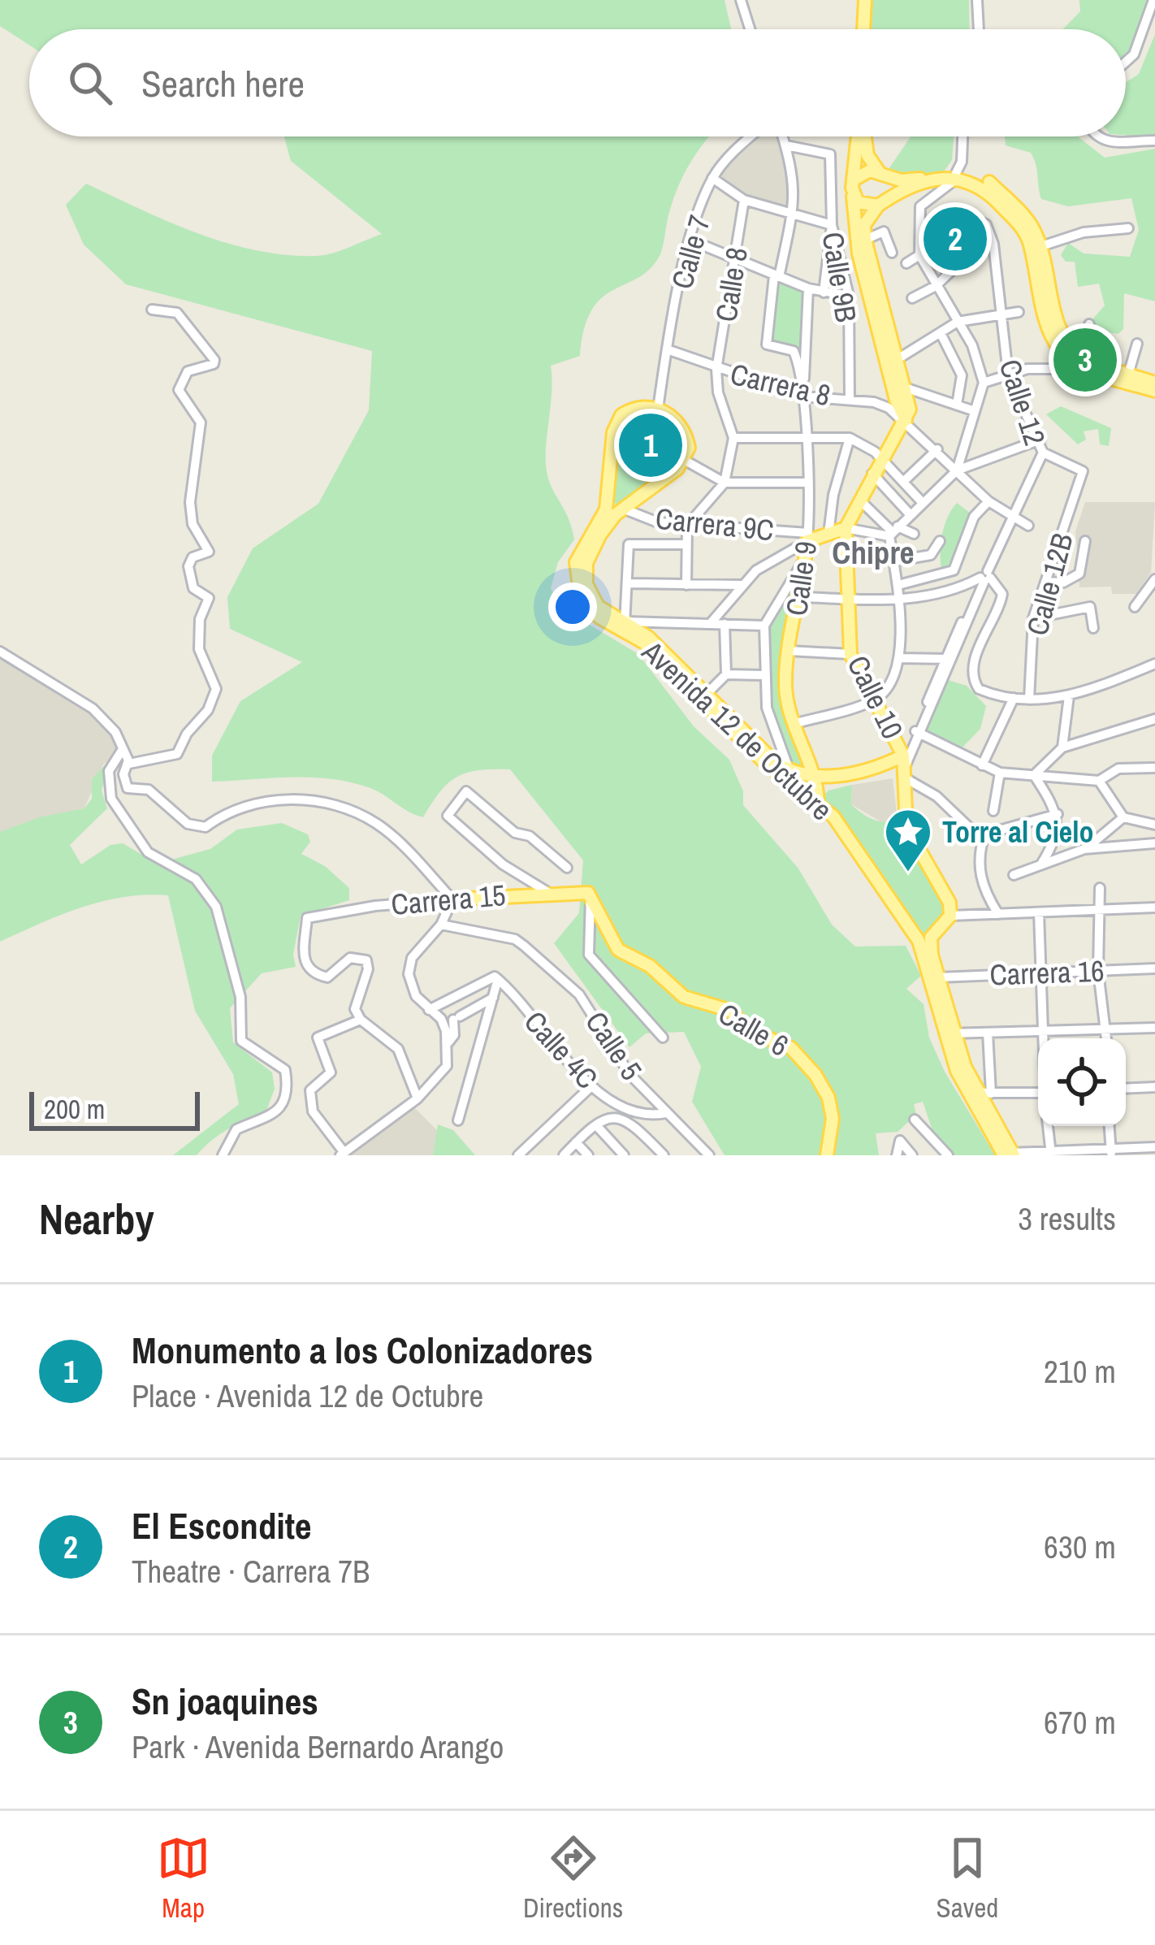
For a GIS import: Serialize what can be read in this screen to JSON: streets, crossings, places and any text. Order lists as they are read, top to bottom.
{
  "streets": {
    "main road": [
      "Carrera 9C",
      "Calle 9",
      "Calle 10",
      "Avenida 12 de Octubre",
      "Carrera 15",
      "Calle 6"
    ],
    "street": [
      "Calle 7",
      "Calle 9B",
      "Calle 8",
      "Carrera 8",
      "Calle 12",
      "Calle 12B",
      "Carrera 16",
      "Calle 5",
      "Calle 4C"
    ]
  },
  "crossings": [
    ["Calle 7", "Carrera 8"],
    ["Calle 7", "Avenida 12 de Octubre"],
    ["Calle 9B", "Carrera 8"],
    ["Calle 8", "Carrera 8"],
    ["Carrera 8", "Calle 12"],
    ["Carrera 8", "Calle 9"],
    ["Carrera 8", "Calle 10"],
    ["Calle 12", "Calle 12B"],
    ["Calle 12", "Calle 10"],
    ["Calle 12", "Avenida 12 de Octubre"],
    ["Carrera 9C", "Calle 9"],
    ["Carrera 9C", "Calle 10"],
    ["Carrera 9C", "Avenida 12 de Octubre"],
    ["Calle 9", "Avenida 12 de Octubre"],
    ["Calle 10", "Avenida 12 de Octubre"],
    ["Avenida 12 de Octubre", "Carrera 16"],
    ["Carrera 15", "Calle 6"],
    ["Calle 5", "Calle 4C"]
  ],
  "districts": ["Chipre"],
  "places": {
    "place": ["Torre al Cielo"]
  },
  "scale_bar": "200 m",
  "page": {
    "search": "Search here",
    "pins": ["2", "3", "1"],
    "scale": "200 m",
    "heading": ["Nearby", "3 results"],
    "list": [
      {
        "mark": "1",
        "name": "Monumento a los Colonizadores",
        "note": "Place · Avenida 12 de Octubre",
        "value": "210 m"
      },
      {
        "mark": "2",
        "name": "El Escondite",
        "note": "Theatre · Carrera 7B",
        "value": "630 m"
      },
      {
        "mark": "3",
        "name": "Sn joaquines",
        "note": "Park · Avenida Bernardo Arango",
        "value": "670 m"
      }
    ],
    "nav": ["Map", "Directions", "Saved"]
  }
}
